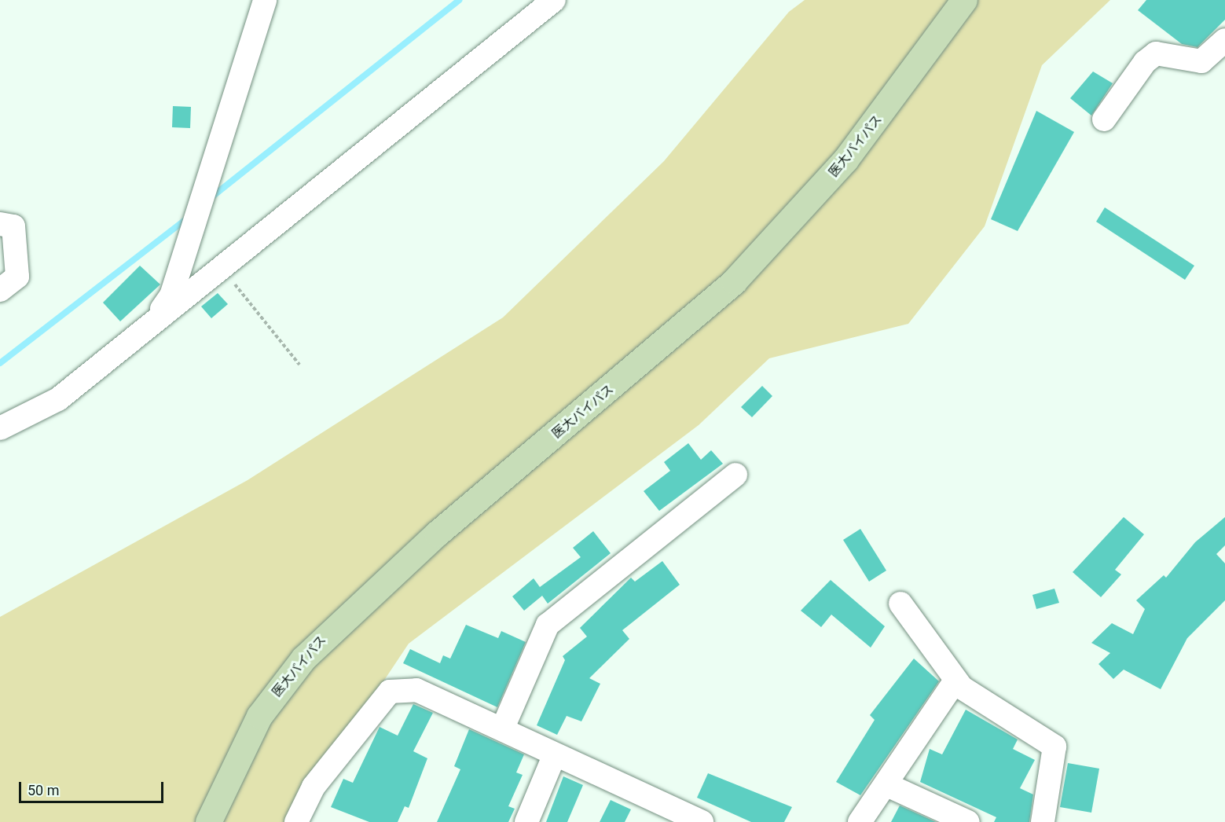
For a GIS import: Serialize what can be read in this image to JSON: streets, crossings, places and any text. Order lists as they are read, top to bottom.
{
  "streets": {
    "main road": ["医大バイパス"]
  },
  "scale_bar": "50 m"
}
